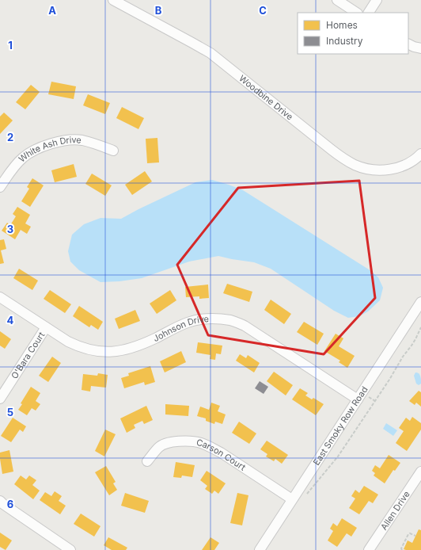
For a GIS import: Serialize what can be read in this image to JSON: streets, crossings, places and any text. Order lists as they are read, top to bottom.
{
  "streets": {
    "street": [
      "Woodbine Drive",
      "White Ash Drive",
      "Johnson Drive",
      "O'Bara Court",
      "East Smoky Row Road",
      "Carson Court",
      "Allen Drive"
    ]
  },
  "crossings": [
    ["Johnson Drive", "O'Bara Court"],
    ["Johnson Drive", "East Smoky Row Road"],
    ["East Smoky Row Road", "Carson Court"]
  ],
  "legend": ["Homes", "Industry"],
  "grid": {
    "columns": ["A", "B", "C"],
    "rows": [
      "1",
      "2",
      "3",
      "4",
      "5",
      "6"
    ]
  }
}
